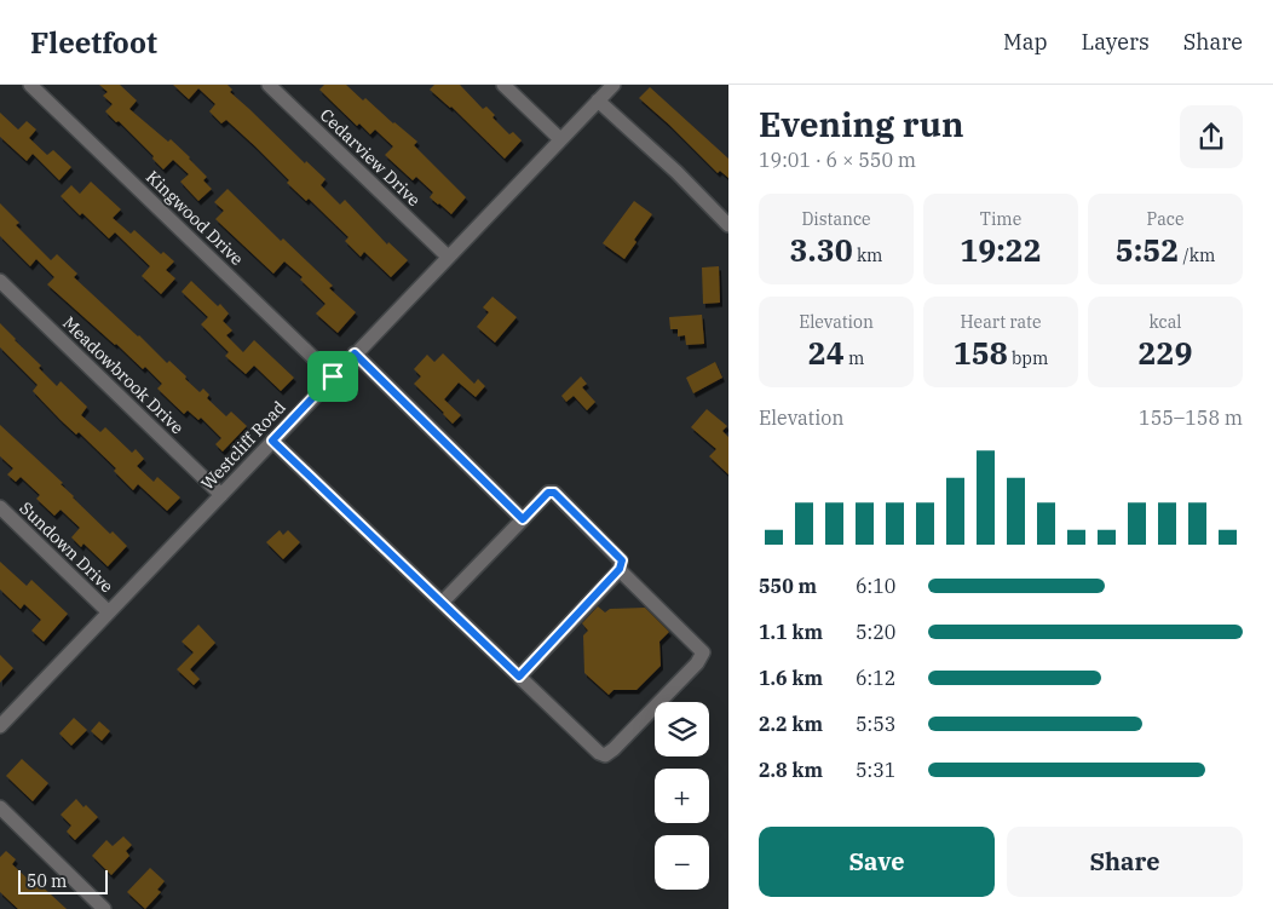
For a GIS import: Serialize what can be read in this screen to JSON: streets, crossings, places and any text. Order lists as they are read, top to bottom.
{
  "streets": {
    "street": [
      "Cedarview Drive",
      "Kingwood Drive",
      "Meadowbrook Drive",
      "Westcliff Road",
      "Sundown Drive"
    ]
  },
  "crossings": [
    ["Cedarview Drive", "Westcliff Road"],
    ["Kingwood Drive", "Westcliff Road"],
    ["Meadowbrook Drive", "Westcliff Road"],
    ["Westcliff Road", "Sundown Drive"]
  ],
  "scale_bar": "50 m",
  "page": {
    "header": "Fleetfoot",
    "nav": ["Map", "Layers", "Share"],
    "heading": ["Evening run", "19:01 · 6 × 550 m"],
    "stats": [
      ["Distance", "3.30 km"],
      ["Time", "19:22"],
      ["Pace", "5:52 /km"],
      ["Elevation", "24 m"],
      ["Heart rate", "158 bpm"],
      ["kcal", "229"]
    ],
    "chart": ["Elevation", "155–158 m"],
    "list": [
      {
        "name": "550 m",
        "note": "6:10"
      },
      {
        "name": "1.1 km",
        "note": "5:20"
      },
      {
        "name": "1.6 km",
        "note": "6:12"
      },
      {
        "name": "2.2 km",
        "note": "5:53"
      },
      {
        "name": "2.8 km",
        "note": "5:31"
      }
    ],
    "map_buttons": ["+", "−"],
    "buttons": ["Save", "Share"],
    "scale": "50 m"
  }
}
